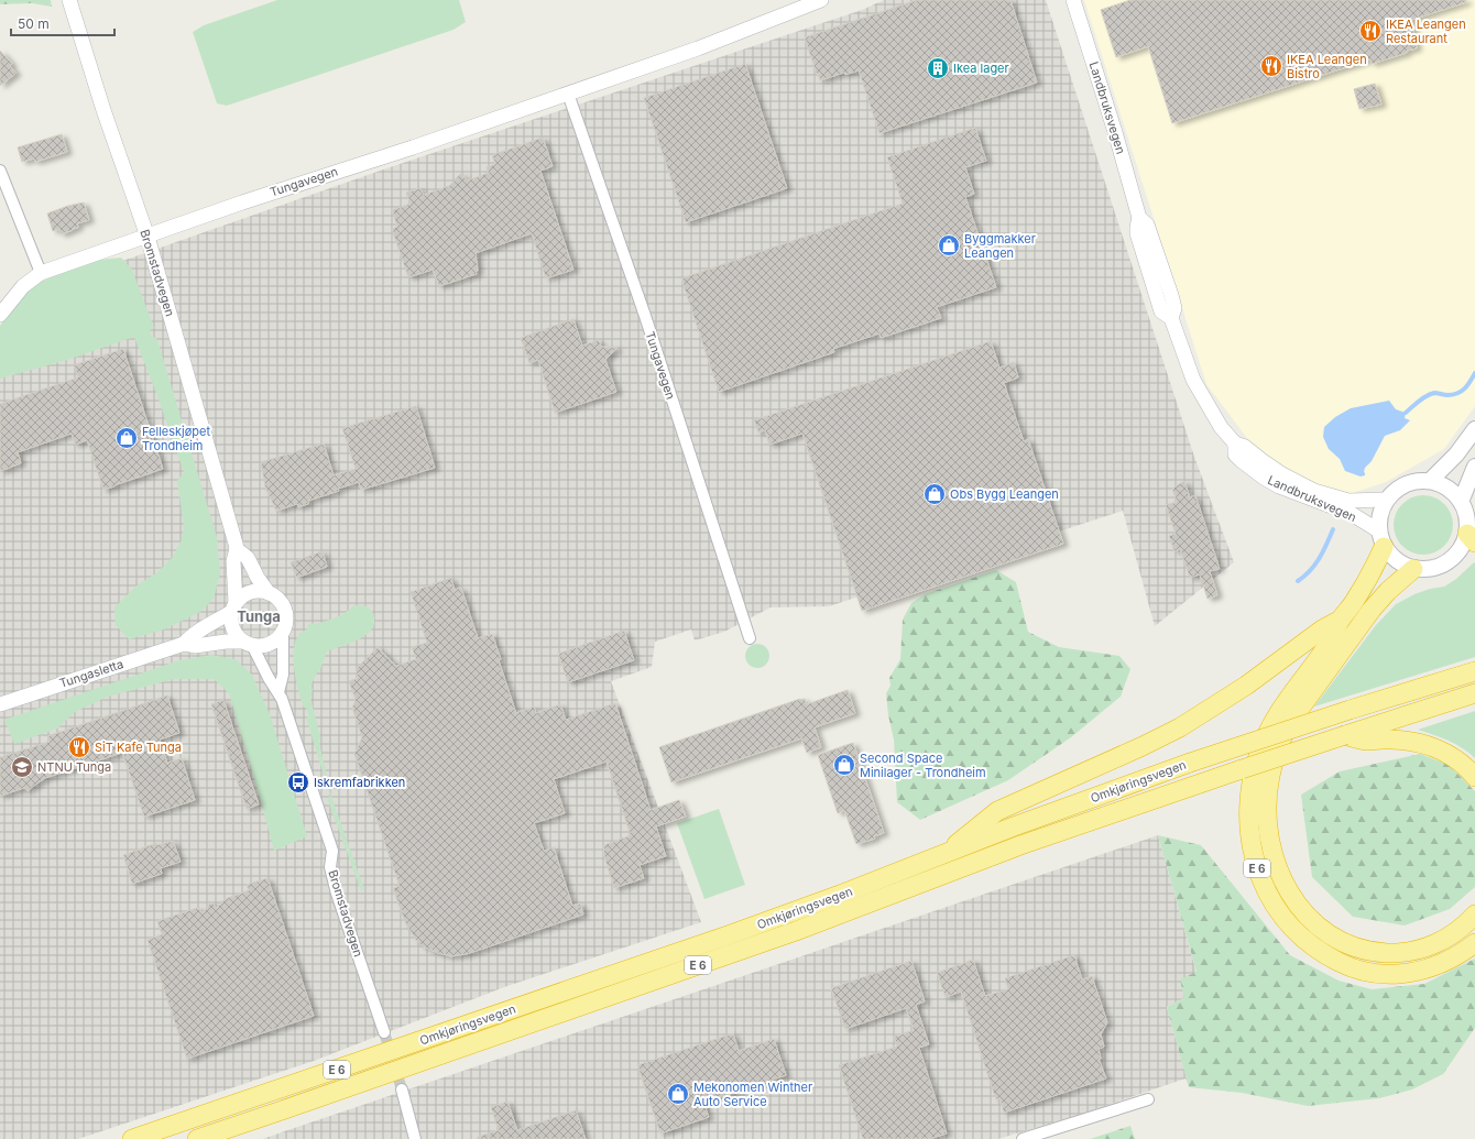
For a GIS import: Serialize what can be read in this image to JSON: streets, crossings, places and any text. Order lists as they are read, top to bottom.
{
  "streets": {
    "highway": ["Omkjøringsvegen", "E 6"],
    "street": [
      "Landbruksvegen",
      "Tungavegen",
      "Bromstadvegen",
      "Tungasletta"
    ]
  },
  "crossings": [
    ["Landbruksvegen", "E 6"],
    ["Tungavegen", "Bromstadvegen"],
    ["Bromstadvegen", "Tungasletta"],
    ["Omkjøringsvegen", "E 6"]
  ],
  "districts": ["Tunga"],
  "places": {
    "restaurant": ["IKEA Leangen Restaurant", "IKEA Leangen Bistro", "SiT Kafe Tunga"],
    "building": ["Ikea lager"],
    "shop": [
      "Byggmakker Leangen",
      "Felleskjøpet Trondheim",
      "Obs Bygg Leangen",
      "Second Space Minilager - Trondheim",
      "Mekonomen Winther Auto Service"
    ],
    "school or university": ["NTNU Tunga"],
    "bus stop": ["Iskremfabrikken"]
  },
  "scale_bar": "50 m"
}
